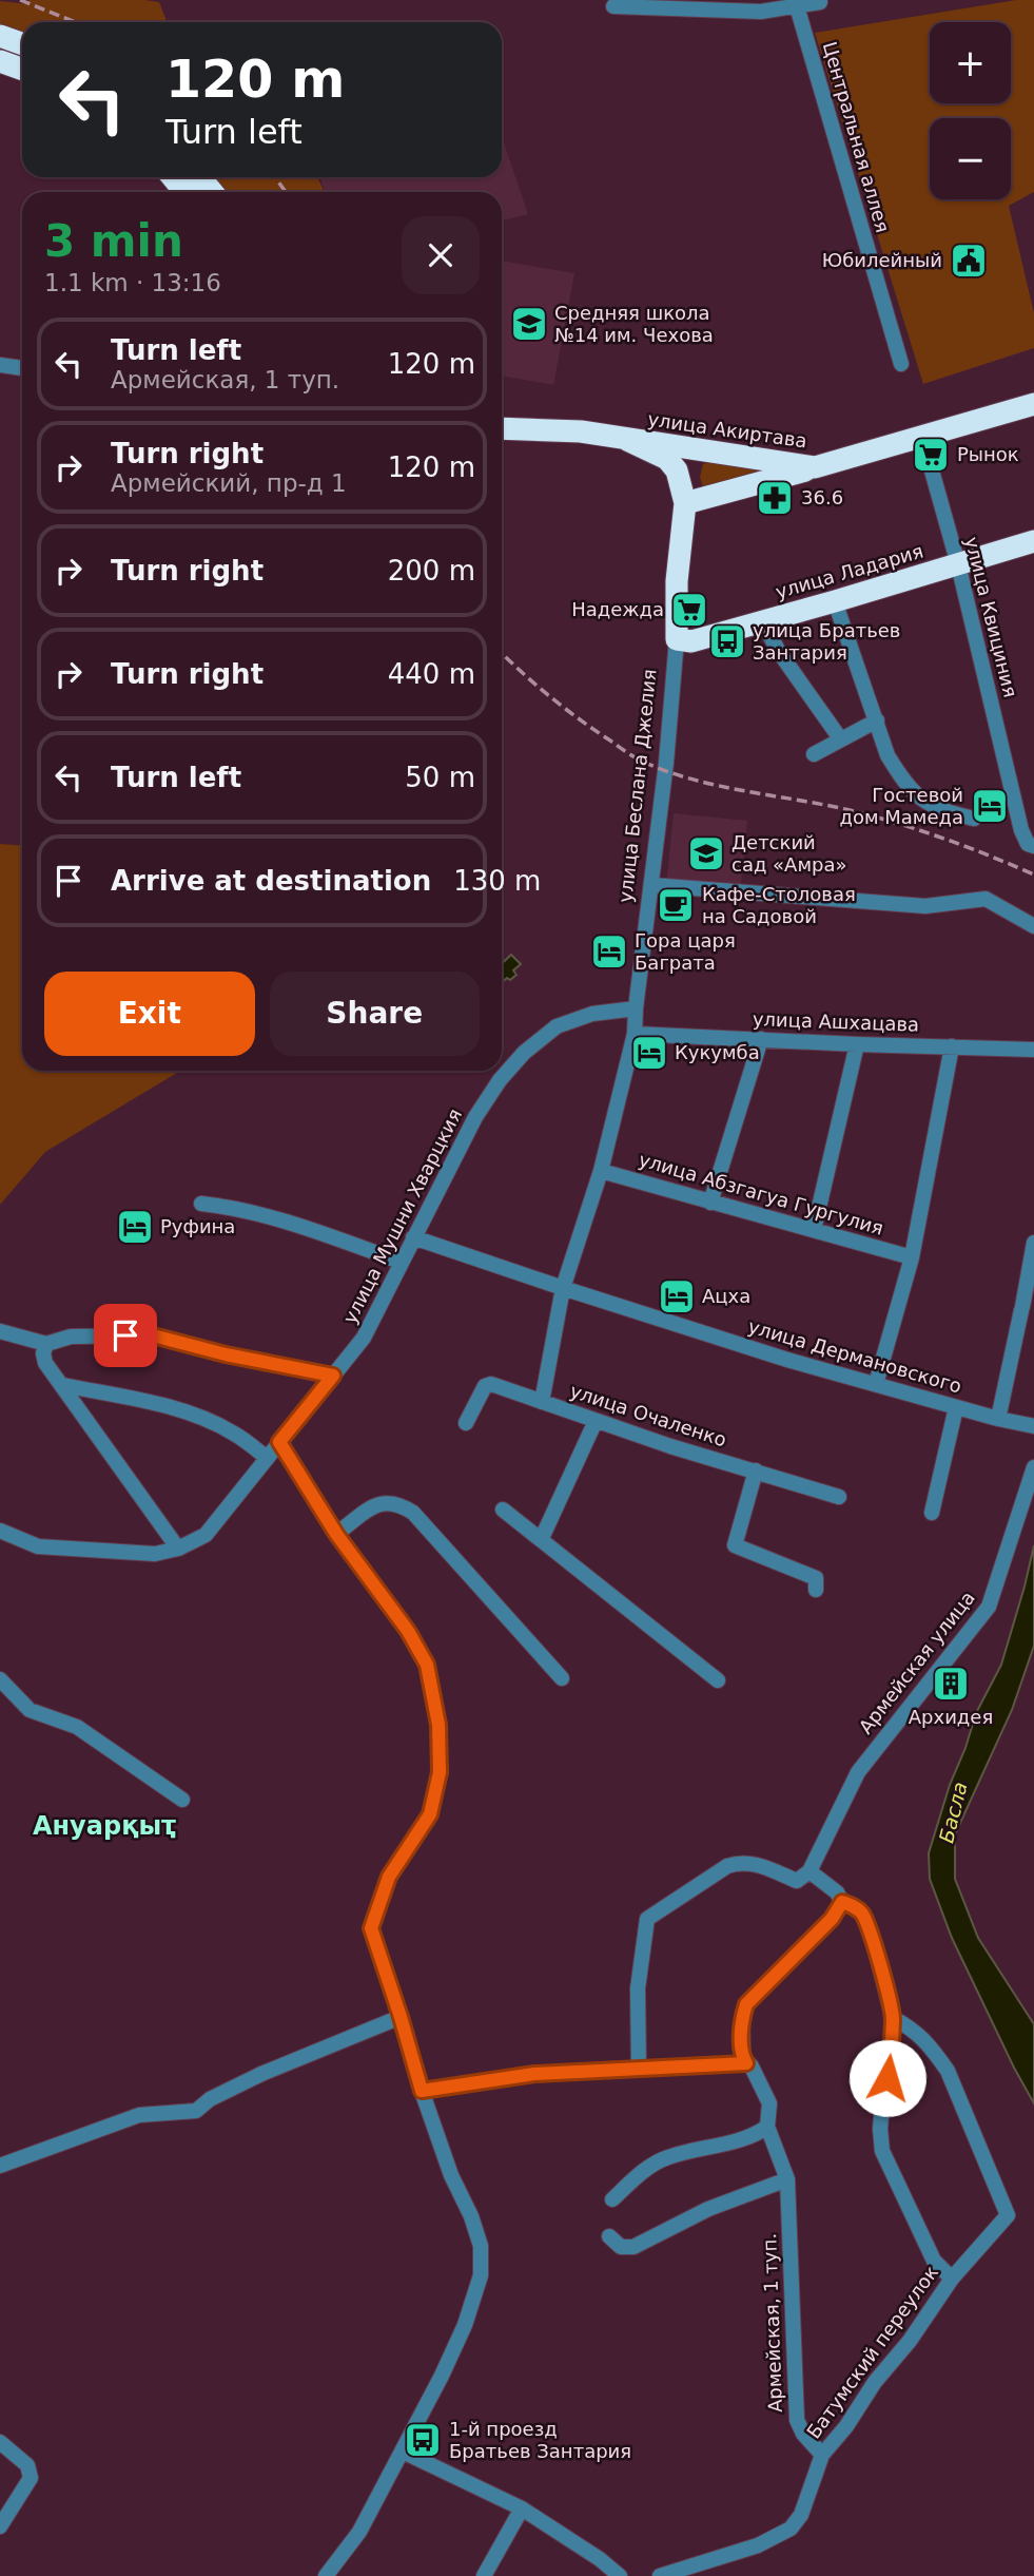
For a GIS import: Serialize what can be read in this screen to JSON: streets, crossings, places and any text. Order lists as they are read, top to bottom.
{
  "streets": {
    "highway": ["улица Акиртава", "улица Ладария", "улица Беслана Джелия"],
    "street": [
      "Центральная аллея",
      "улица Квициния",
      "улица Ашхацава",
      "улица Абзгагуа Гургулия",
      "улица Мушни Хварцкия",
      "улица Дермановского",
      "улица Очаленко",
      "Армейская улица",
      "Армейская, 1 туп.",
      "Батумский переулок"
    ]
  },
  "crossings": [
    ["улица Акиртава", "улица Квициния"],
    ["улица Акиртава", "улица Беслана Джелия"],
    ["улица Ладария", "улица Квициния"],
    ["улица Ладария", "улица Беслана Джелия"],
    ["улица Беслана Джелия", "улица Ашхацава"],
    ["улица Беслана Джелия", "улица Абзгагуа Гургулия"],
    ["улица Беслана Джелия", "улица Мушни Хварцкия"],
    ["улица Беслана Джелия", "улица Дермановского"],
    ["улица Беслана Джелия", "улица Очаленко"],
    ["улица Мушни Хварцкия", "улица Дермановского"],
    ["Армейская, 1 туп.", "Батумский переулок"]
  ],
  "districts": ["Ануарқыҭ"],
  "water": ["Басла"],
  "places": {
    "public building": ["Юбилейный"],
    "school or university": ["Средняя школа №14 им. Чехова", "Детский сад «Амра»"],
    "supermarket": ["Рынок", "Надежда"],
    "pharmacy": ["36.6"],
    "bus stop": ["улица Братьев Зантария", "1-й проезд Братьев Зантария"],
    "hotel": [
      "Гостевой дом Мамеда",
      "Гора царя Баграта",
      "Кукумба",
      "Руфина",
      "Ацха"
    ],
    "cafe": ["Кафе-Столовая на Садовой"],
    "building": ["Архидея"]
  },
  "page": {
    "map_buttons": ["+", "−"],
    "turn": ["120 m", "Turn left"],
    "heading": ["3 min", "1.1 km · 13:16"],
    "list": [
      {
        "name": "Turn left",
        "note": "Армейская, 1 туп.",
        "value": "120 m"
      },
      {
        "name": "Turn right",
        "note": "Армейский, пр-д 1",
        "value": "120 m"
      },
      {
        "name": "Turn right",
        "value": "200 m"
      },
      {
        "name": "Turn right",
        "value": "440 m"
      },
      {
        "name": "Turn left",
        "value": "50 m"
      },
      {
        "name": "Arrive at destination",
        "value": "130 m"
      }
    ],
    "buttons": ["Exit", "Share"]
  }
}
